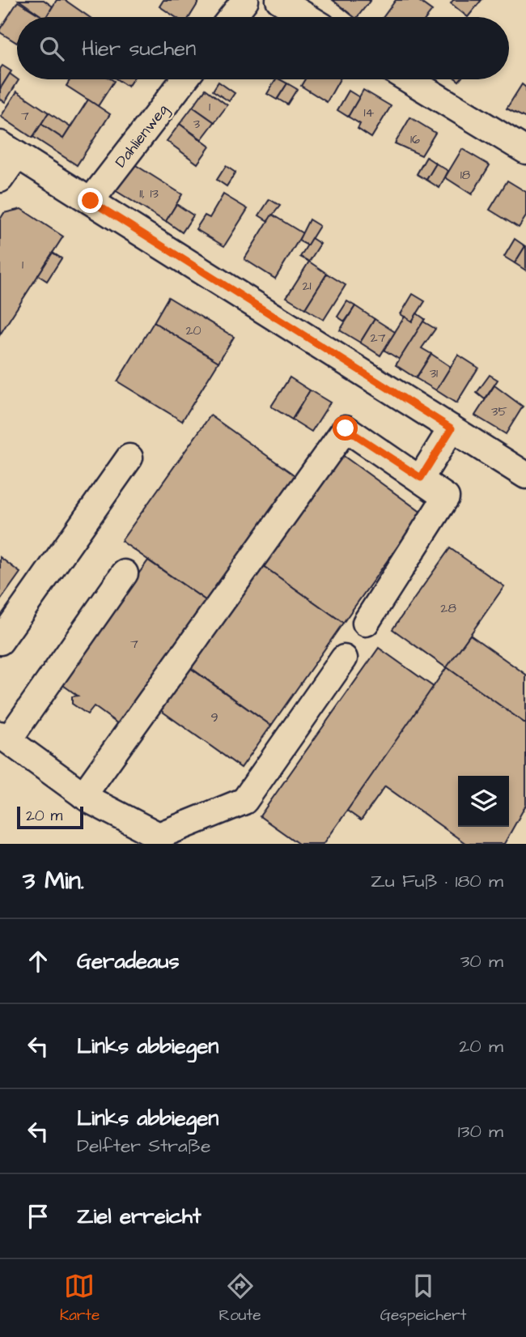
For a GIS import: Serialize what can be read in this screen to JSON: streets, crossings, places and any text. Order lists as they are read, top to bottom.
{
  "streets": {
    "street": ["Dahlienweg"]
  },
  "house_numbers": [
    "1",
    "14",
    "7",
    "3",
    "16",
    "18",
    "11, 13",
    "1",
    "21",
    "20",
    "27",
    "31",
    "35",
    "28",
    "7",
    "9"
  ],
  "scale_bar": "20 m",
  "page": {
    "search": "Hier suchen",
    "scale": "20 m",
    "heading": ["3 Min.", "Zu Fuß · 180 m"],
    "list": [
      ["Geradeaus", "30 m"],
      ["Links abbiegen", "20 m"],
      ["Links abbiegen", "Delfter Straße", "130 m"],
      "Ziel erreicht"
    ],
    "nav": ["Karte", "Route", "Gespeichert"]
  }
}
